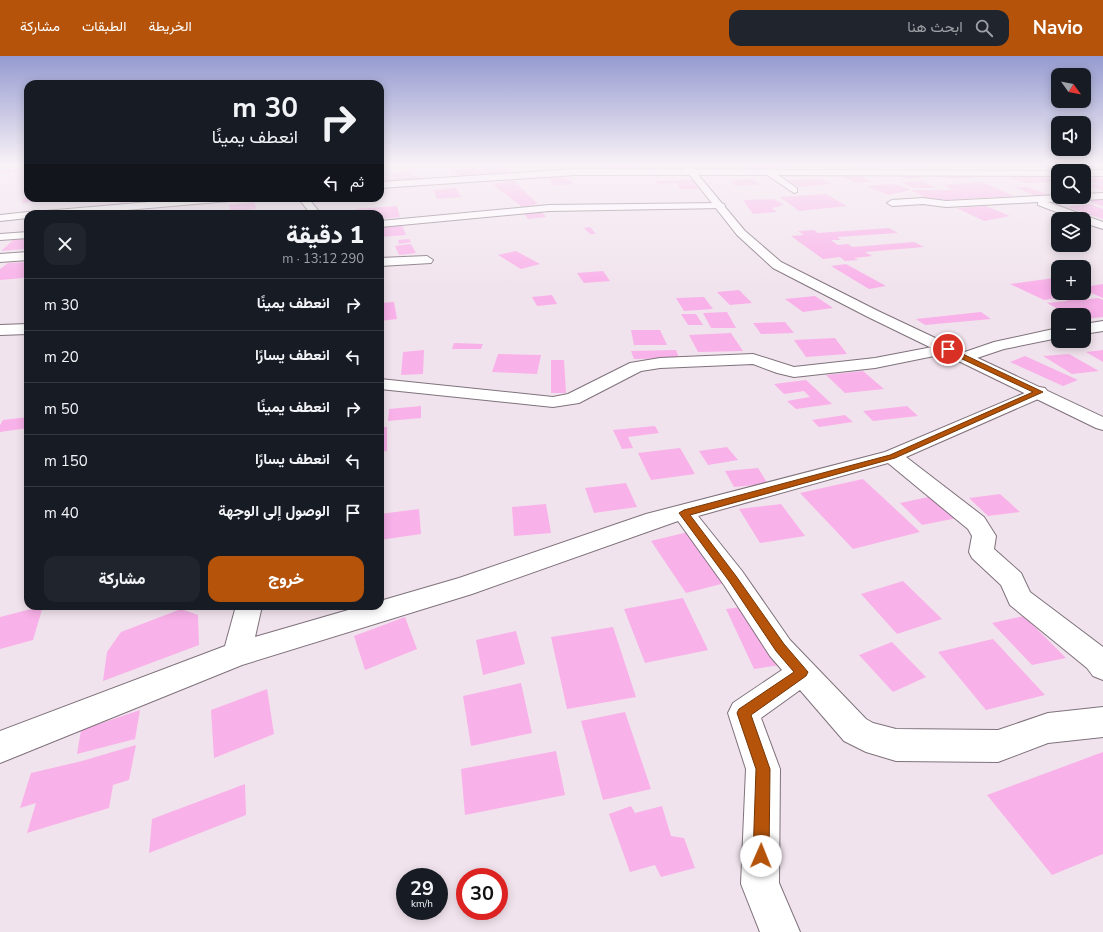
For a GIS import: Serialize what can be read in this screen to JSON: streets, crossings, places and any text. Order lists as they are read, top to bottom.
{
  "north": "bottom right",
  "page": {
    "header": "Navio",
    "search": "ابحث هنا",
    "nav": ["الخريطة", "الطبقات", "مشاركة"],
    "map_buttons": ["+", "−"],
    "turn": ["30 m", "انعطف يمينًا"],
    "then": "ثم",
    "heading": ["1 دقيقة", "290 m · 13:12"],
    "list": [
      {
        "name": "انعطف يمينًا",
        "value": "30 m"
      },
      {
        "name": "انعطف يسارًا",
        "value": "20 m"
      },
      {
        "name": "انعطف يمينًا",
        "value": "50 m"
      },
      {
        "name": "انعطف يسارًا",
        "value": "150 m"
      },
      {
        "name": "الوصول إلى الوجهة",
        "value": "40 m"
      }
    ],
    "buttons": ["خروج", "مشاركة"],
    "speed": "29 km/h",
    "limit": "30"
  }
}
